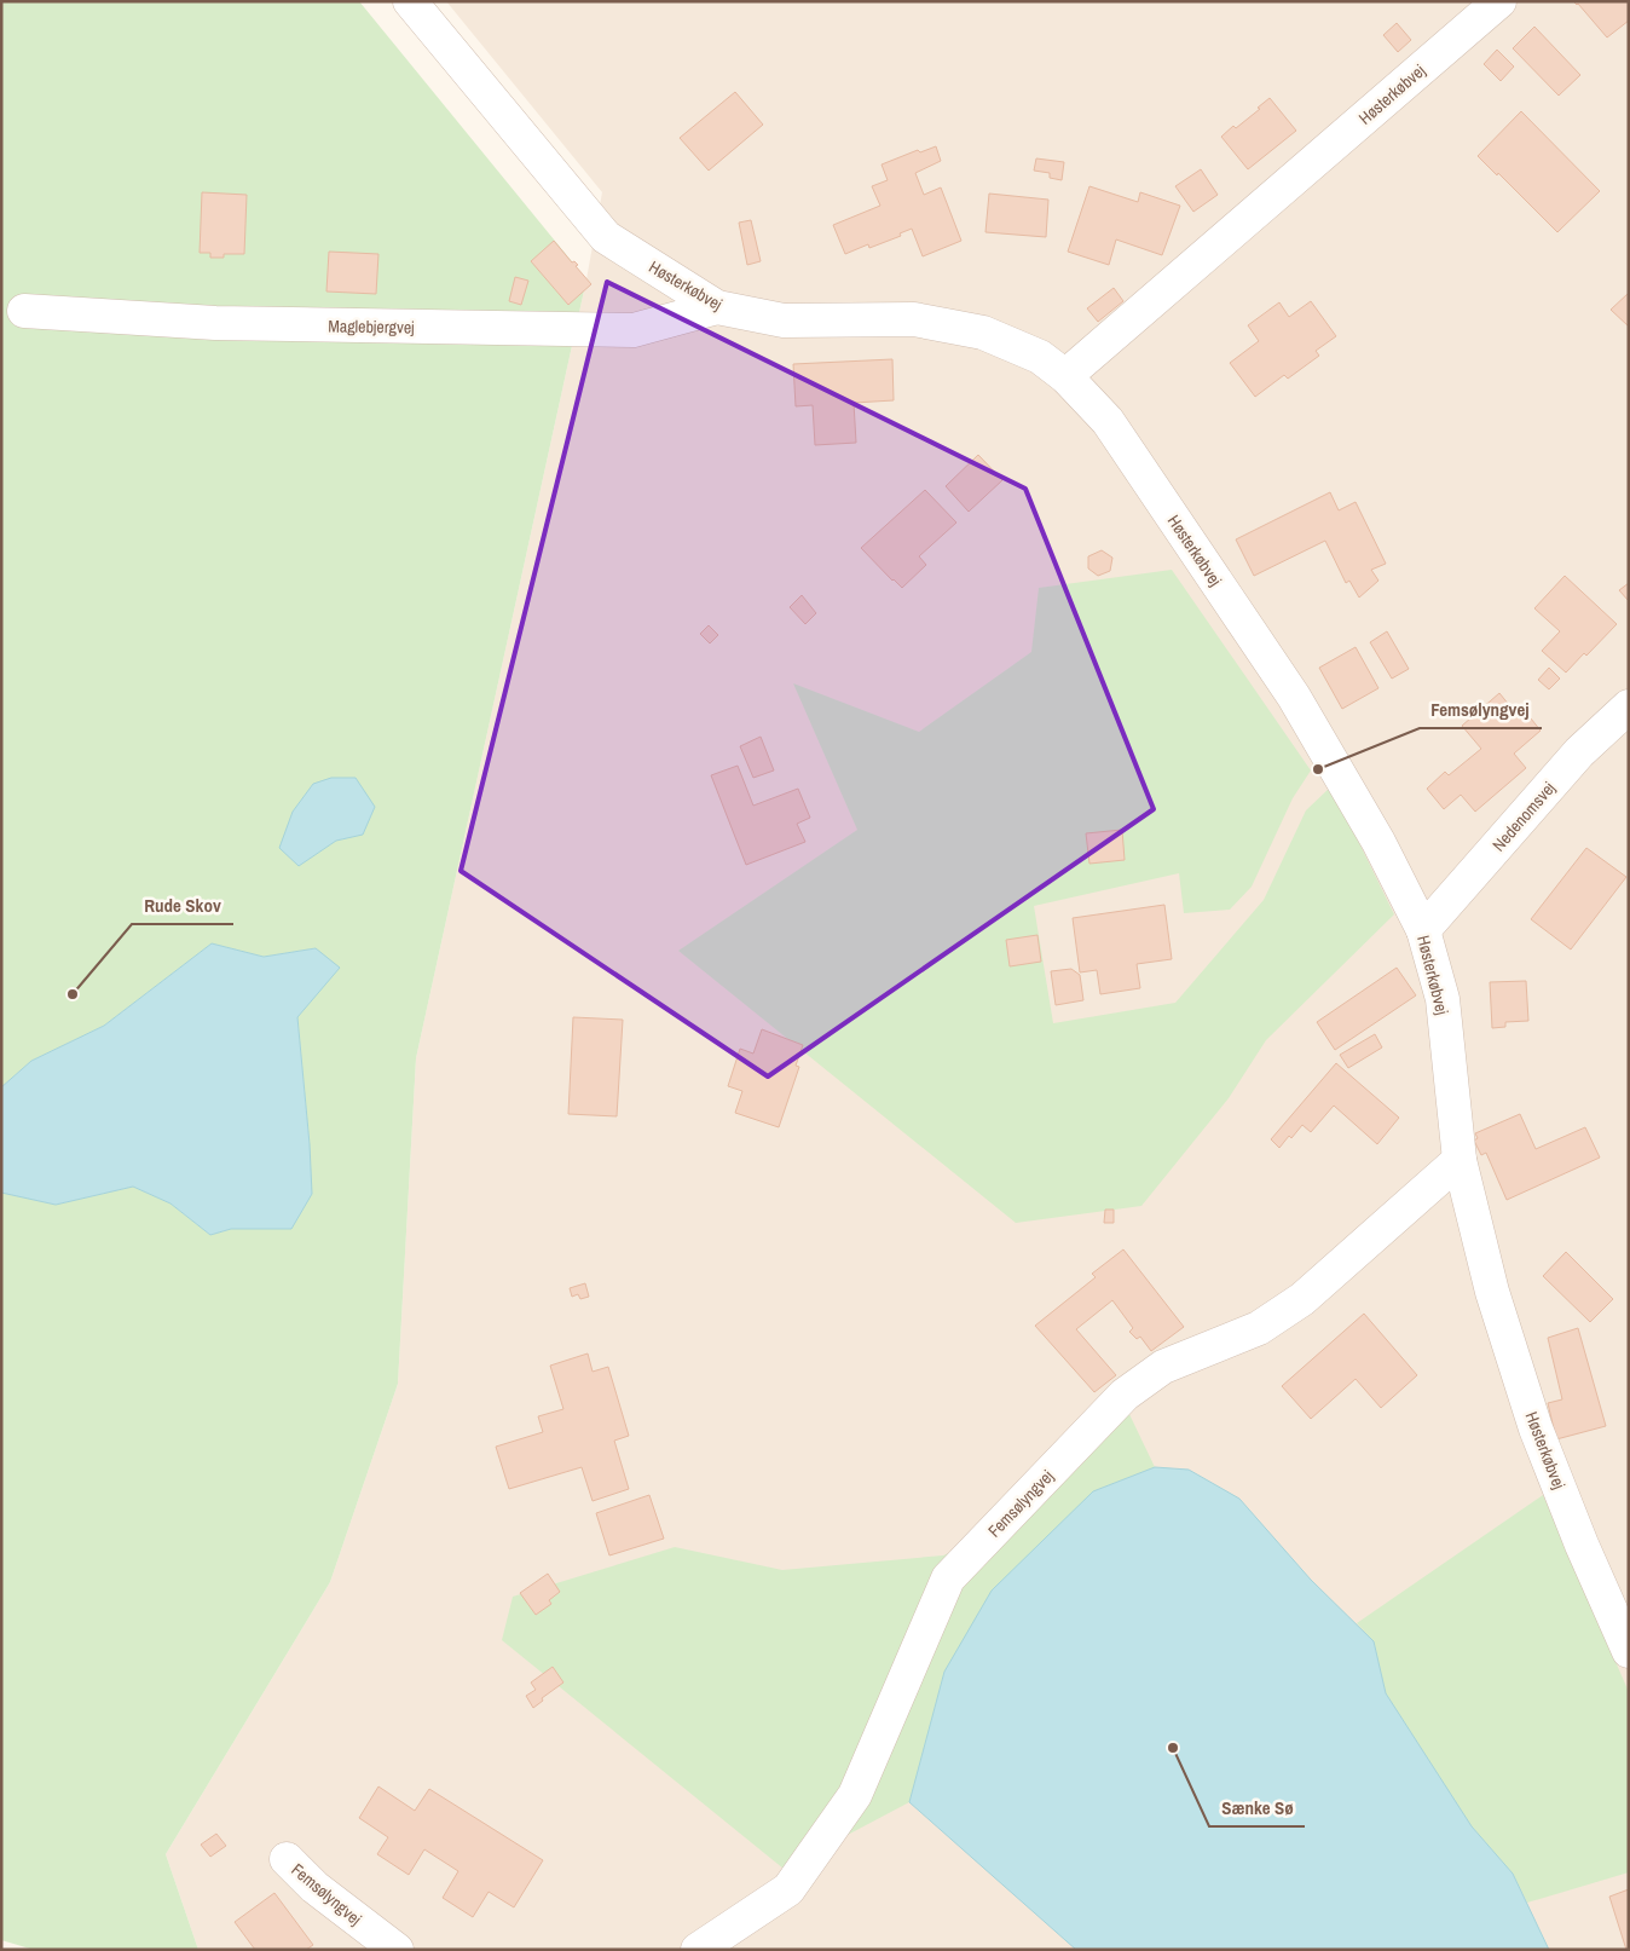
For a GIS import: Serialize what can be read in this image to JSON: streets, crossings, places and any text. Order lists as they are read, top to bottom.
{
  "streets": {
    "street": [
      "Høsterkøbvej",
      "Maglebjergvej",
      "Nedenomsvej",
      "Femsølyngvej"
    ]
  },
  "crossings": [
    ["Høsterkøbvej", "Maglebjergvej"],
    ["Høsterkøbvej", "Nedenomsvej"],
    ["Høsterkøbvej", "Femsølyngvej"]
  ],
  "places": ["Femsølyngvej", "Rude Skov", "Sænke Sø"]
}
